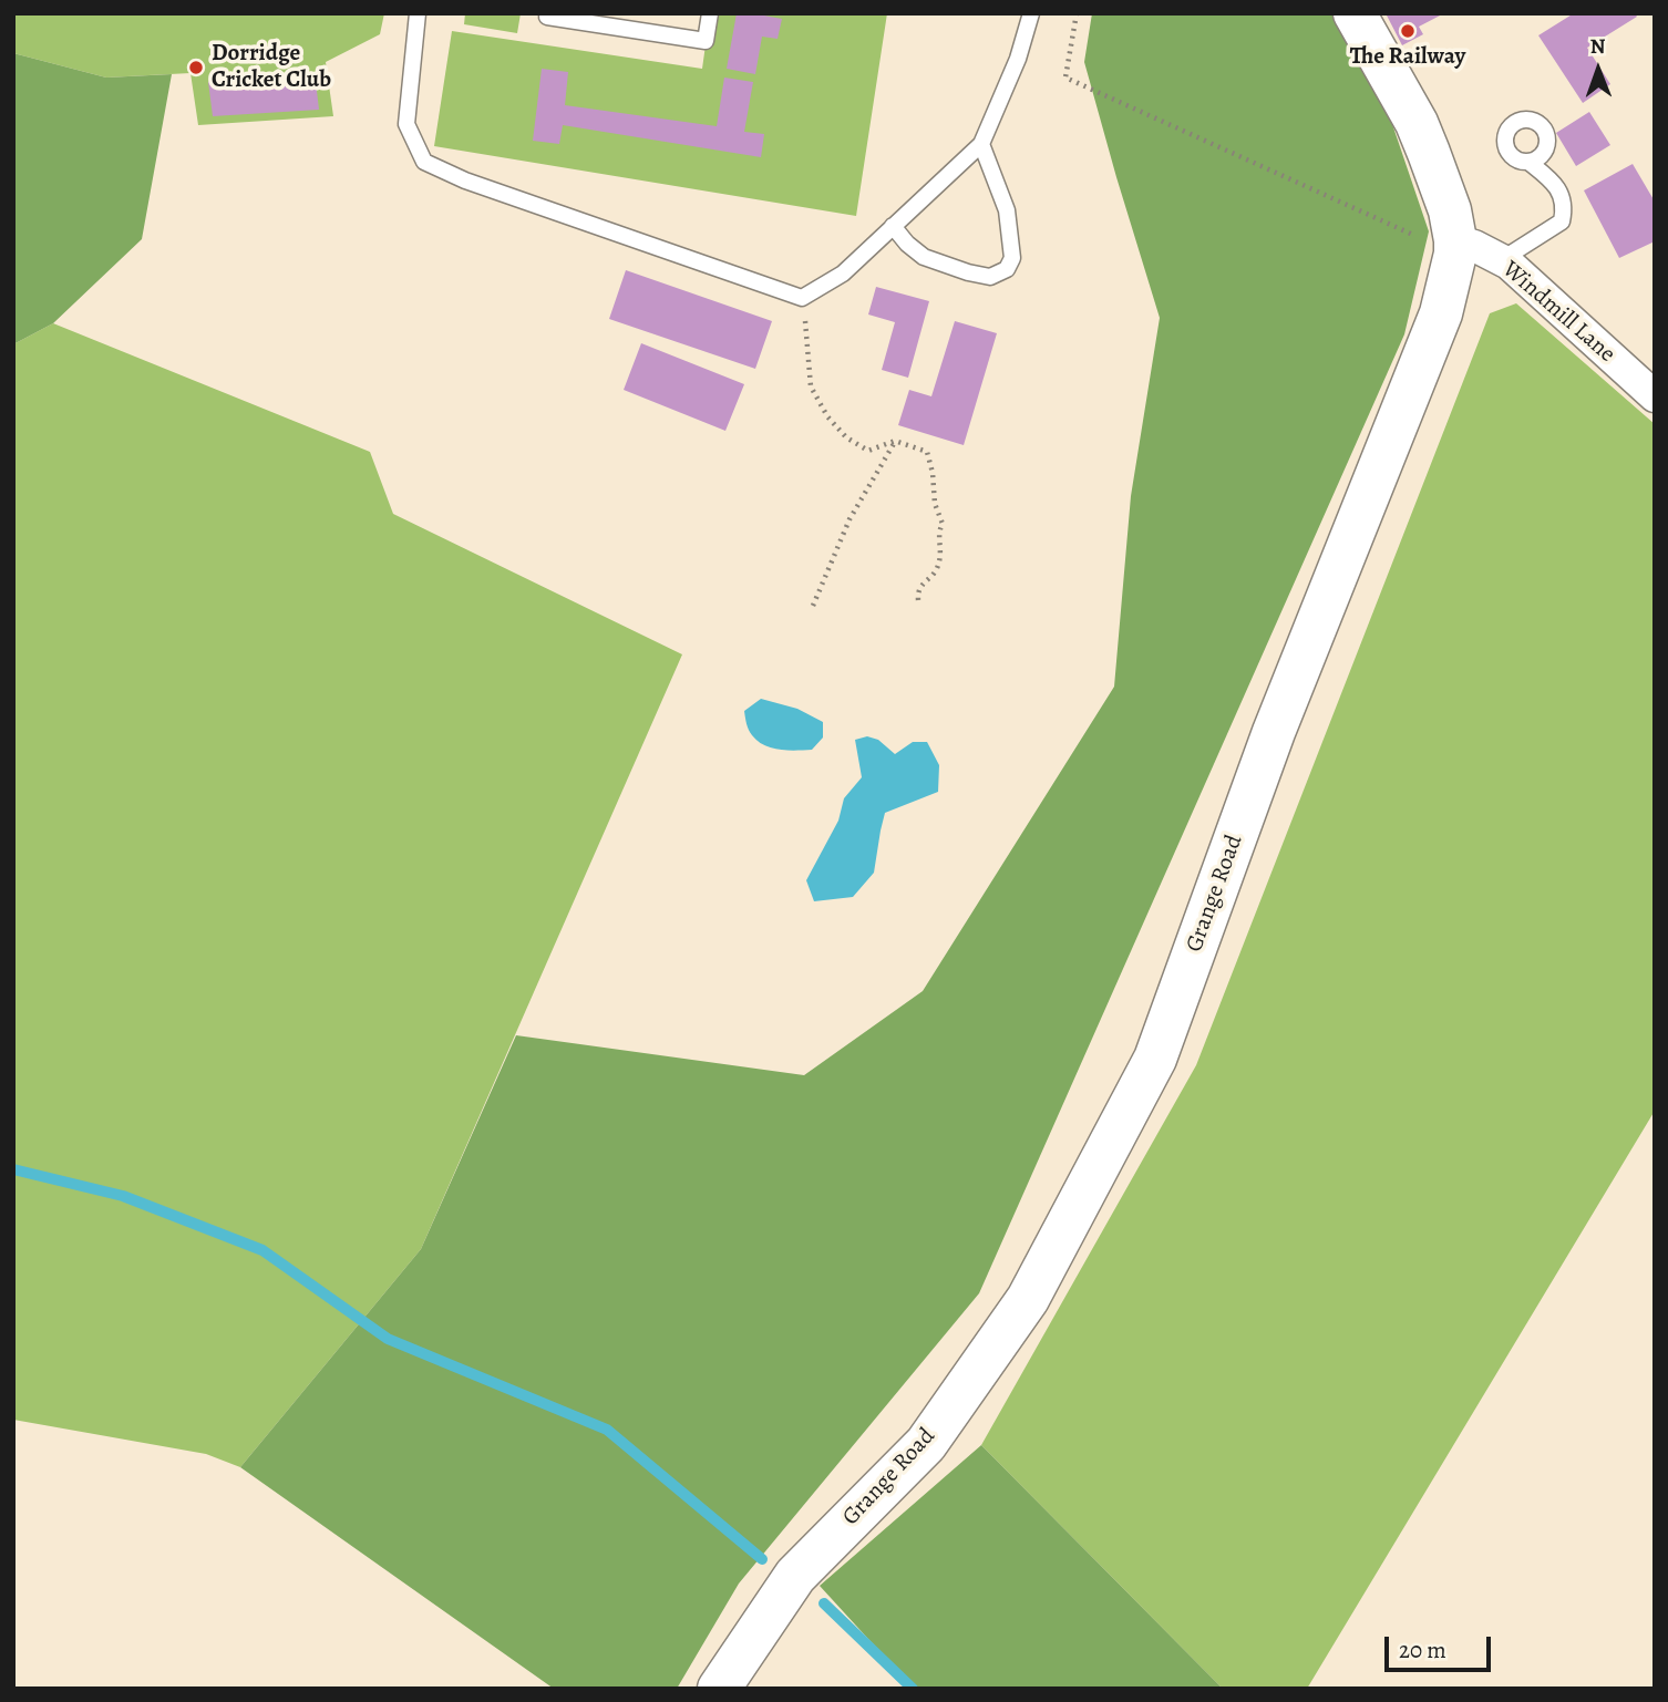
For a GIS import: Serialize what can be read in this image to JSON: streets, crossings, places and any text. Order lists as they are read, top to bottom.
{
  "streets": {
    "main road": ["Grange Road"],
    "street": ["Windmill Lane"]
  },
  "crossings": [
    ["Windmill Lane", "Grange Road"]
  ],
  "places": ["The Railway", "Dorridge Cricket Club"],
  "scale_bar": "20 m",
  "north": "top"
}
